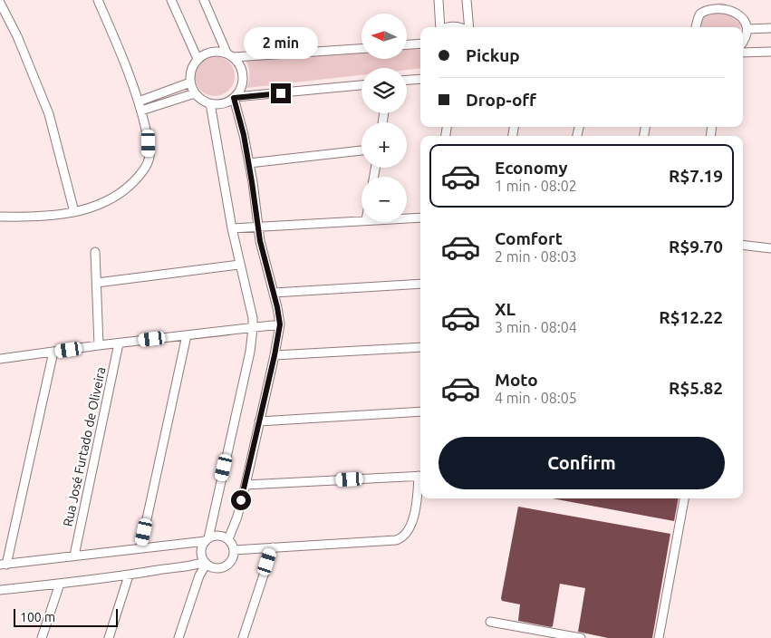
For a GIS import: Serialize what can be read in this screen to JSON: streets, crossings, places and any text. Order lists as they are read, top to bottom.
{
  "streets": {
    "street": ["Rua José Furtado de Oliveira"]
  },
  "scale_bar": "100 m",
  "north": "left",
  "page": {
    "map_buttons": ["+", "−"],
    "bubble": "2 min",
    "banner": ["Pickup", "Drop-off"],
    "list": [
      {
        "name": "Economy",
        "note": "1 min · 08:02",
        "value": "R$7.19"
      },
      {
        "name": "Comfort",
        "note": "2 min · 08:03",
        "value": "R$9.70"
      },
      {
        "name": "XL",
        "note": "3 min · 08:04",
        "value": "R$12.22"
      },
      {
        "name": "Moto",
        "note": "4 min · 08:05",
        "value": "R$5.82"
      }
    ],
    "buttons": "Confirm",
    "scale": "100 m"
  }
}
